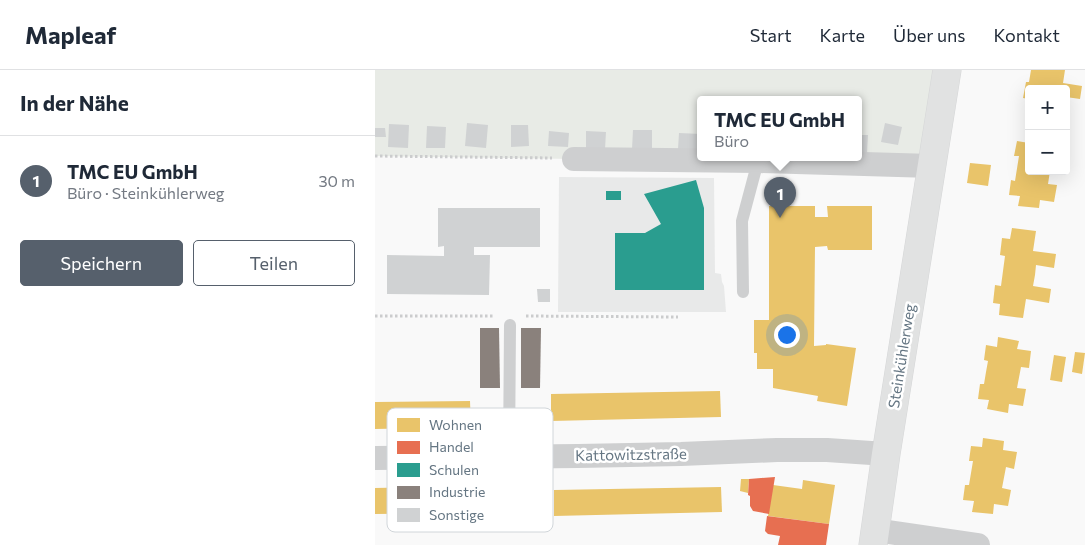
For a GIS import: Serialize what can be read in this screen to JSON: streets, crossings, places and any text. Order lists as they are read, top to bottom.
{
  "streets": {
    "street": ["Steinkühlerweg", "Kattowitzstraße"]
  },
  "crossings": [
    ["Steinkühlerweg", "Kattowitzstraße"]
  ],
  "legend": [
    "Wohnen",
    "Handel",
    "Schulen",
    "Industrie",
    "Sonstige"
  ],
  "page": {
    "header": "Mapleaf",
    "nav": [
      "Start",
      "Karte",
      "Über uns",
      "Kontakt"
    ],
    "heading": "In der Nähe",
    "map_buttons": ["+", "−"],
    "popup": ["TMC EU GmbH", "Büro"],
    "list": [
      {
        "mark": "1",
        "name": "TMC EU GmbH",
        "note": "Büro · Steinkühlerweg",
        "value": "30 m"
      }
    ],
    "pins": "1",
    "buttons": ["Speichern", "Teilen"]
  }
}
